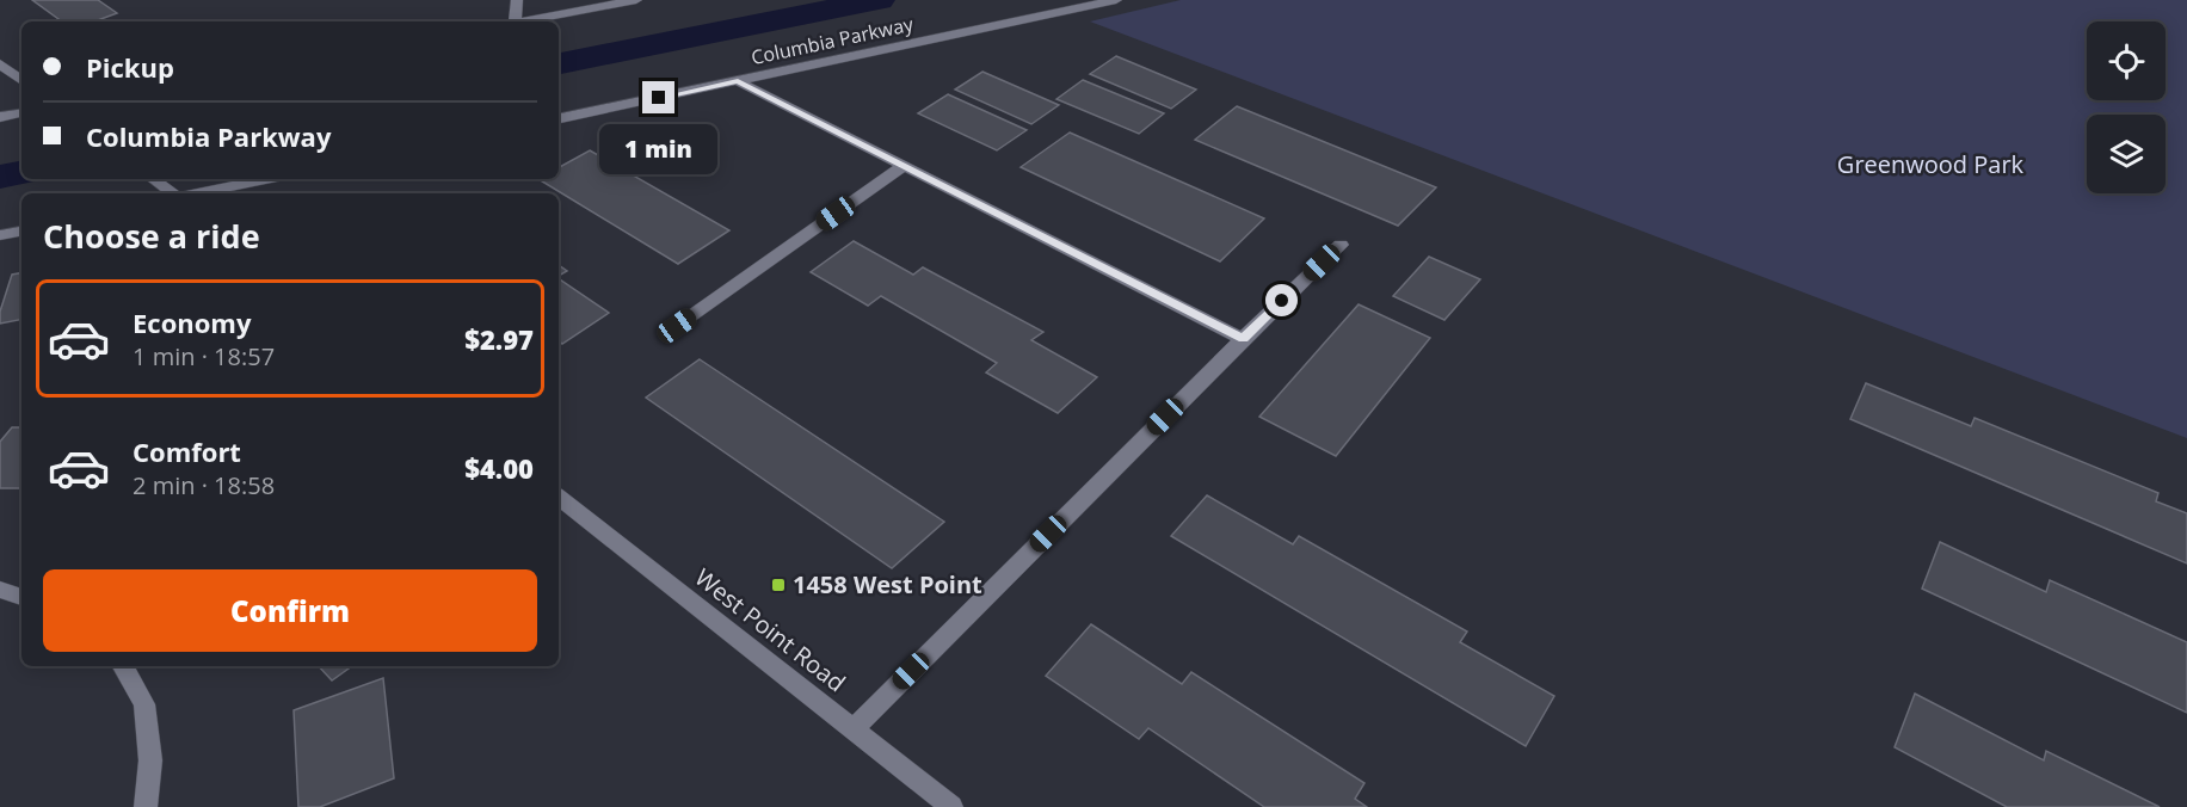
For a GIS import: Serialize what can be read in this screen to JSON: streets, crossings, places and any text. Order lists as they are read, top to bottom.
{
  "streets": {
    "street": ["Columbia Parkway", "West Point Road"]
  },
  "parks": ["Greenwood Park"],
  "places": {
    "transit": ["1458 West Point"]
  },
  "page": {
    "banner": ["Pickup", "Columbia Parkway"],
    "bubble": "1 min",
    "heading": "Choose a ride",
    "list": [
      {
        "name": "Economy",
        "note": "1 min · 18:57",
        "value": "$2.97"
      },
      {
        "name": "Comfort",
        "note": "2 min · 18:58",
        "value": "$4.00"
      }
    ],
    "buttons": "Confirm"
  }
}
